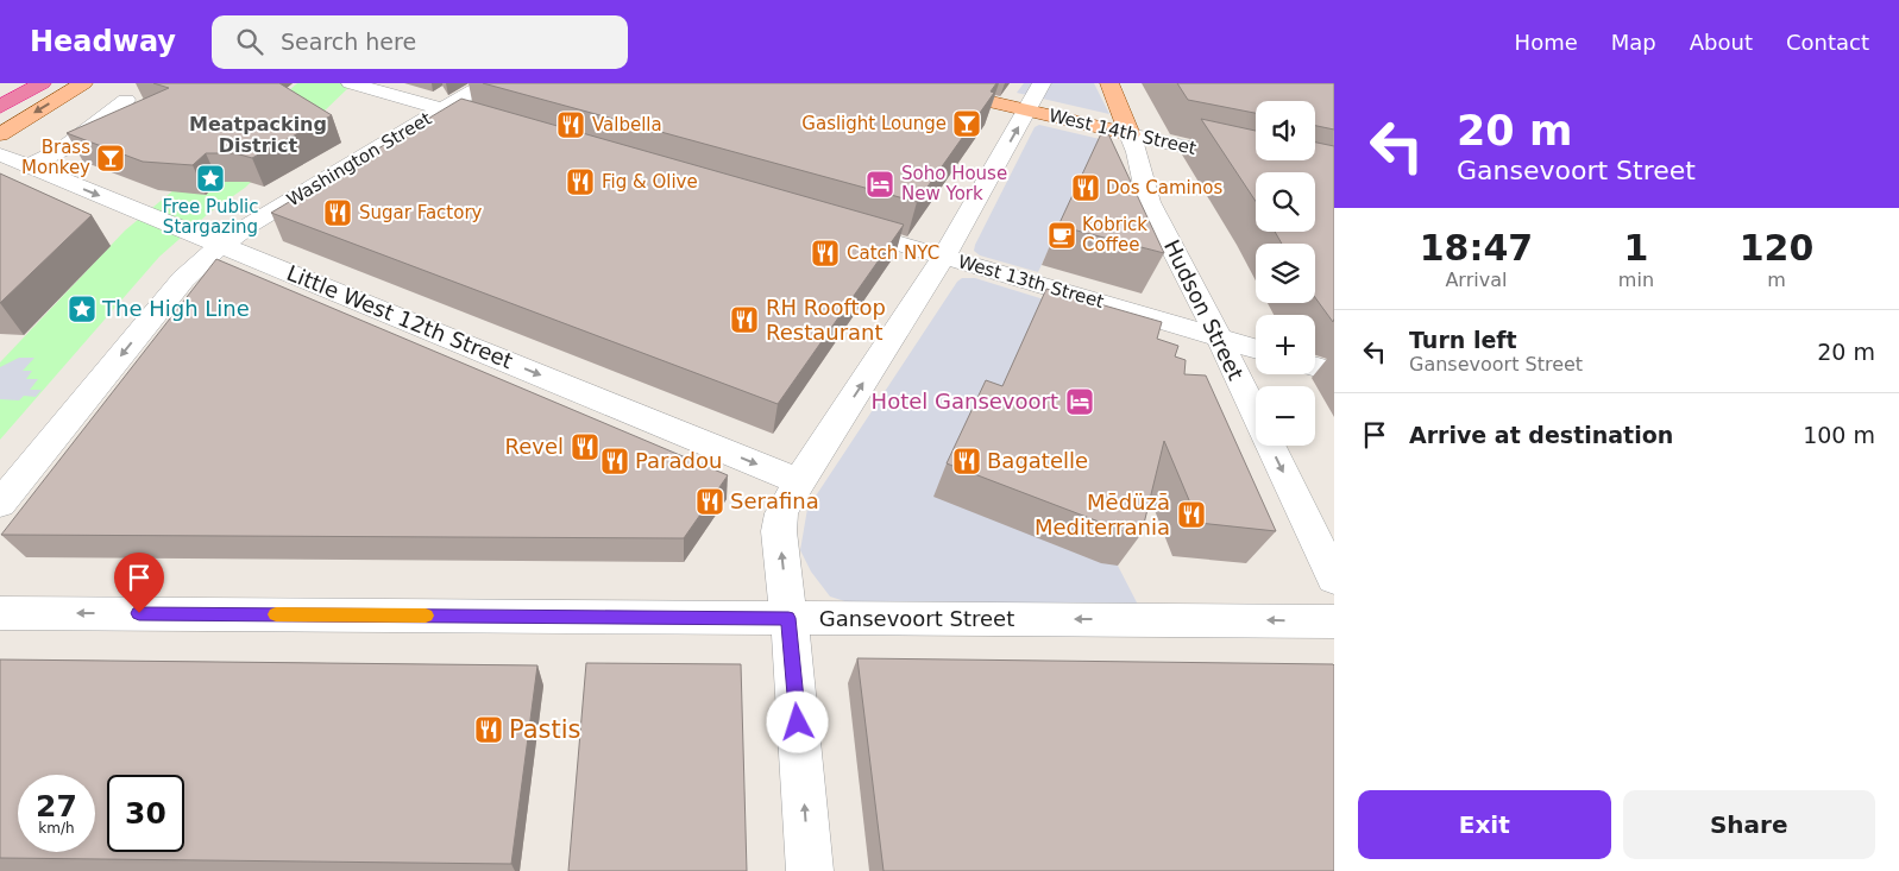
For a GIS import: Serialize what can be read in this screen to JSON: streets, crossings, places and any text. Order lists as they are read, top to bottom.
{
  "streets": {
    "main road": ["West 14th Street"],
    "street": [
      "Washington Street",
      "West 13th Street",
      "Hudson Street",
      "Little West 12th Street",
      "Gansevoort Street"
    ]
  },
  "crossings": [
    ["West 14th Street", "Hudson Street"],
    ["Washington Street", "Little West 12th Street"],
    ["West 13th Street", "Hudson Street"]
  ],
  "one_way": [
    "Washington Street",
    "Hudson Street",
    "Little West 12th Street",
    "Gansevoort Street"
  ],
  "districts": ["Meatpacking District"],
  "places": {
    "bar": ["Gaslight Lounge", "Brass Monkey"],
    "restaurant": [
      "Valbella",
      "Fig & Olive",
      "Dos Caminos",
      "Sugar Factory",
      "Catch NYC",
      "RH Rooftop Restaurant",
      "Revel",
      "Paradou",
      "Bagatelle",
      "Serafina",
      "Mēdüzā Mediterrania",
      "Pastis"
    ],
    "place": ["Free Public Stargazing", "The High Line"],
    "hotel": ["Soho House New York", "Hotel Gansevoort"],
    "cafe": ["Kobrick Coffee"]
  },
  "page": {
    "header": "Headway",
    "search": "Search here",
    "nav": [
      "Home",
      "Map",
      "About",
      "Contact"
    ],
    "turn": ["20 m", "Gansevoort Street"],
    "map_buttons": ["+", "−"],
    "eta": [
      "18:47",
      "Arrival",
      "1",
      "min",
      "120",
      "m"
    ],
    "list": [
      {
        "name": "Turn left",
        "note": "Gansevoort Street",
        "value": "20 m"
      },
      {
        "name": "Arrive at destination",
        "value": "100 m"
      }
    ],
    "speed": "27 km/h",
    "limit": "30",
    "buttons": ["Exit", "Share"]
  }
}
